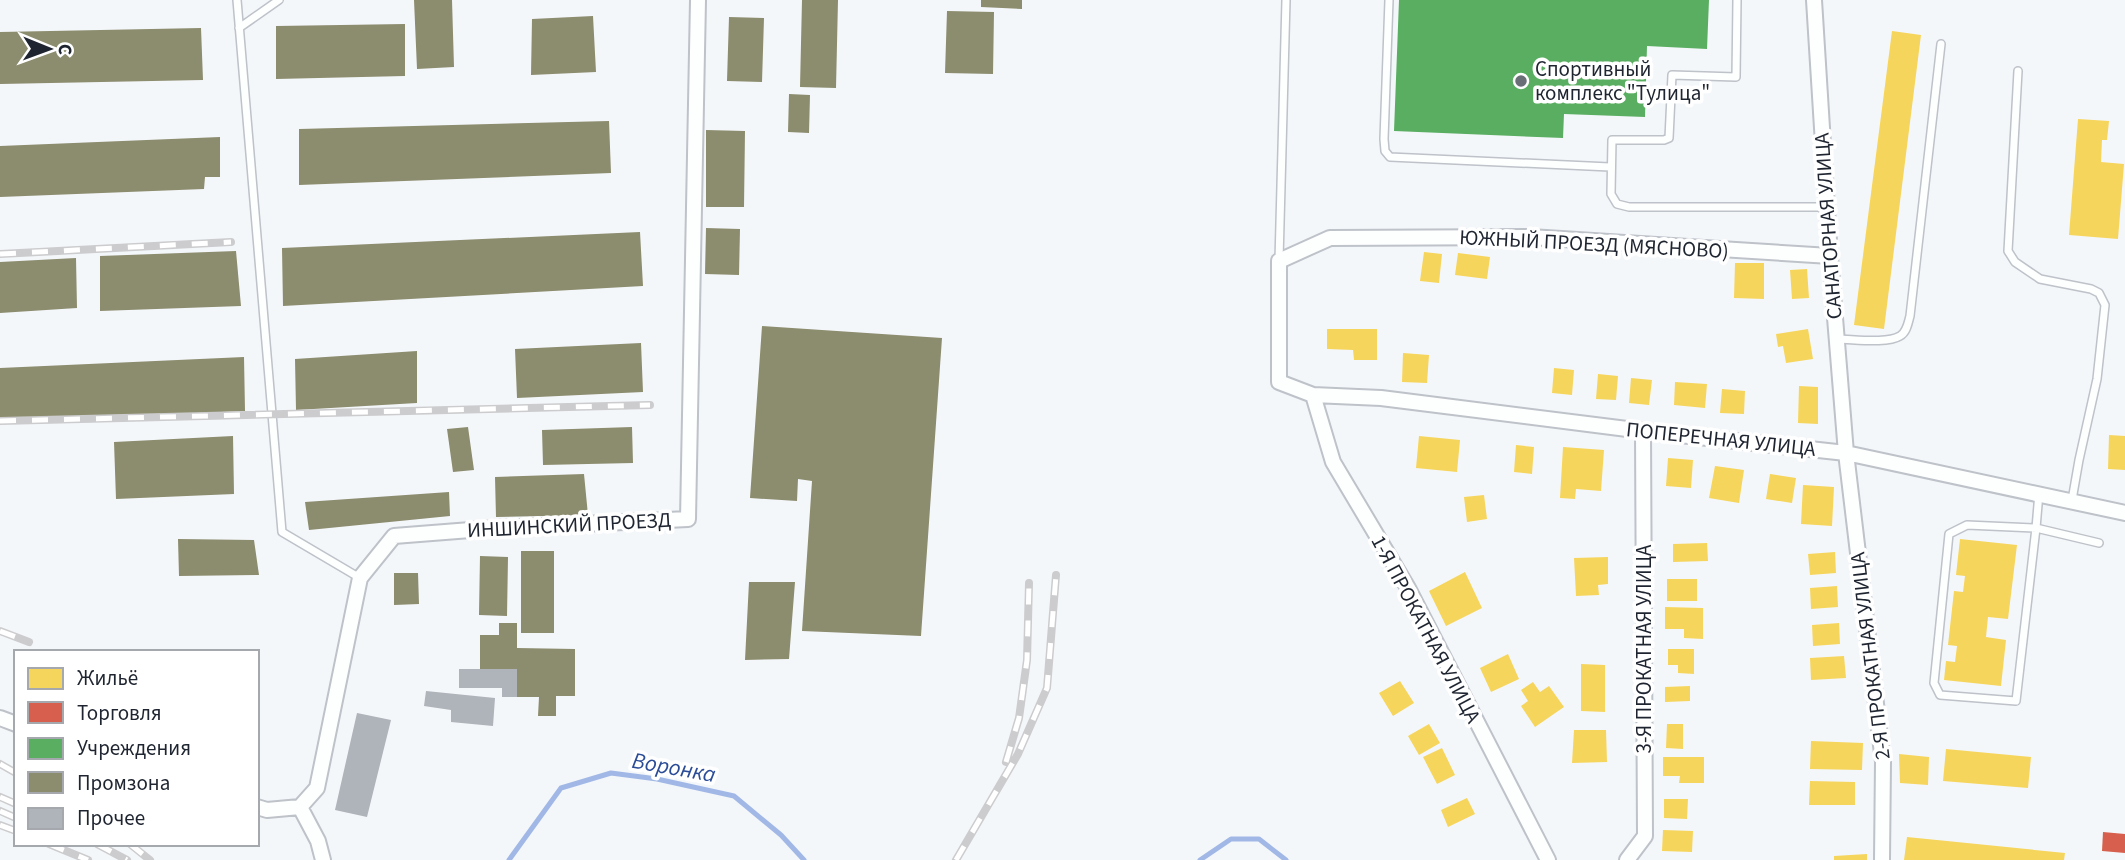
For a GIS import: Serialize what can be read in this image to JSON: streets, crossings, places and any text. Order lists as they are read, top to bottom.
{
  "streets": {
    "street": [
      "САНАТОРНАЯ УЛИЦА",
      "ЮЖНЫЙ ПРОЕЗД (МЯСНОВО)",
      "ПОПЕРЕЧНАЯ УЛИЦА",
      "ИНШИНСКИЙ ПРОЕЗД",
      "1-Я ПРОКАТНАЯ УЛИЦА",
      "3-Я ПРОКАТНАЯ УЛИЦА",
      "2-Я ПРОКАТНАЯ УЛИЦА"
    ]
  },
  "crossings": [
    ["САНАТОРНАЯ УЛИЦА", "ЮЖНЫЙ ПРОЕЗД (МЯСНОВО)"],
    ["САНАТОРНАЯ УЛИЦА", "ПОПЕРЕЧНАЯ УЛИЦА"],
    ["САНАТОРНАЯ УЛИЦА", "2-Я ПРОКАТНАЯ УЛИЦА"],
    ["ЮЖНЫЙ ПРОЕЗД (МЯСНОВО)", "ПОПЕРЕЧНАЯ УЛИЦА"],
    ["ПОПЕРЕЧНАЯ УЛИЦА", "1-Я ПРОКАТНАЯ УЛИЦА"],
    ["ПОПЕРЕЧНАЯ УЛИЦА", "3-Я ПРОКАТНАЯ УЛИЦА"],
    ["ПОПЕРЕЧНАЯ УЛИЦА", "2-Я ПРОКАТНАЯ УЛИЦА"]
  ],
  "water": ["Воронка"],
  "places": ["Спортивный комплекс \"Тулица\""],
  "legend": [
    "Жильё",
    "Торговля",
    "Учреждения",
    "Промзона",
    "Прочее"
  ],
  "north": "right"
}
